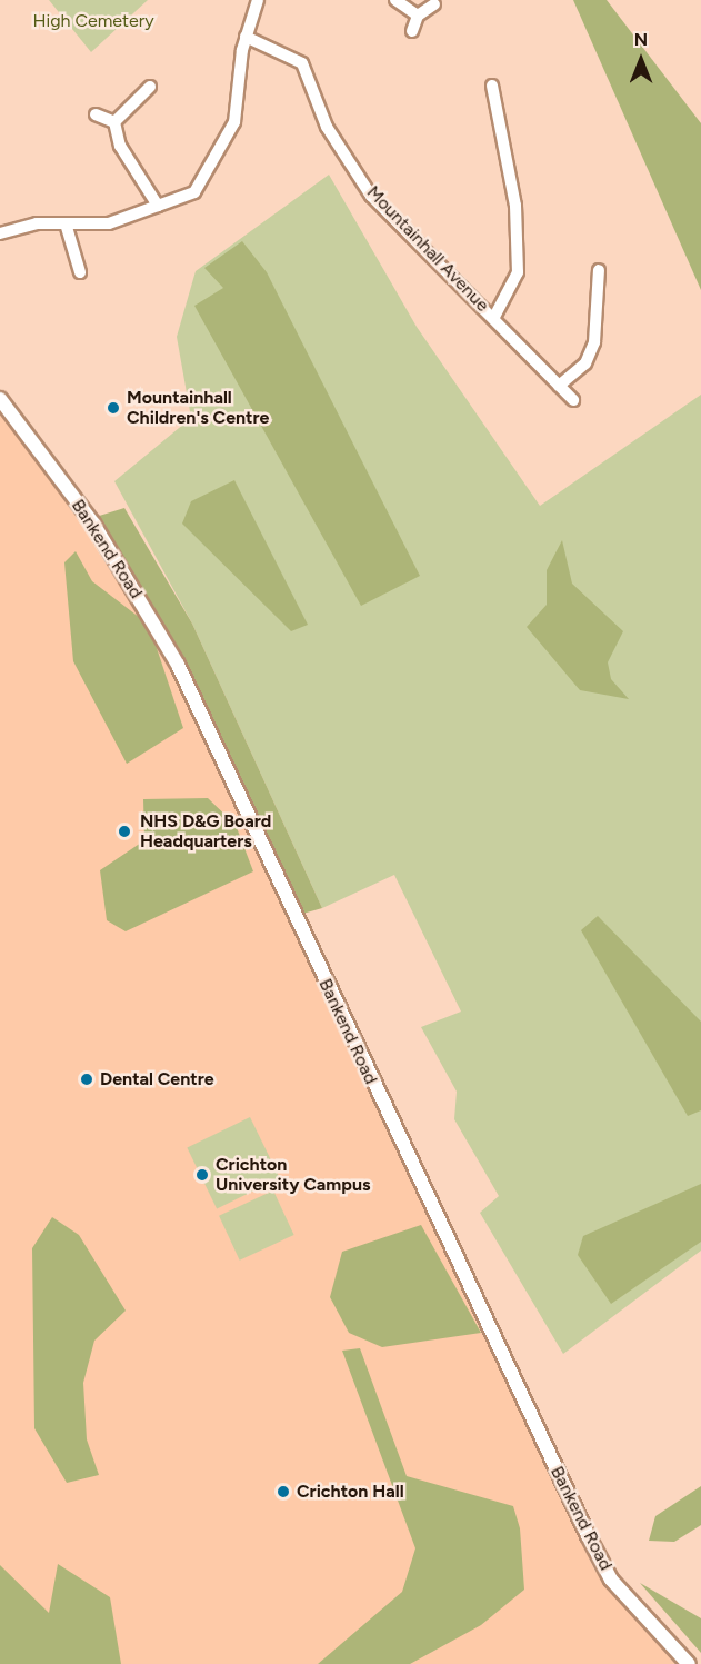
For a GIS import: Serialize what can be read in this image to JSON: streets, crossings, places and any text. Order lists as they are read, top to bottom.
{
  "streets": {
    "street": ["Mountainhall Avenue", "Bankend Road"]
  },
  "parks": ["High Cemetery"],
  "places": [
    "Mountainhall Children's Centre",
    "NHS D&G Board Headquarters",
    "Dental Centre",
    "Crichton University Campus",
    "Crichton Hall"
  ],
  "north": "top"
}
